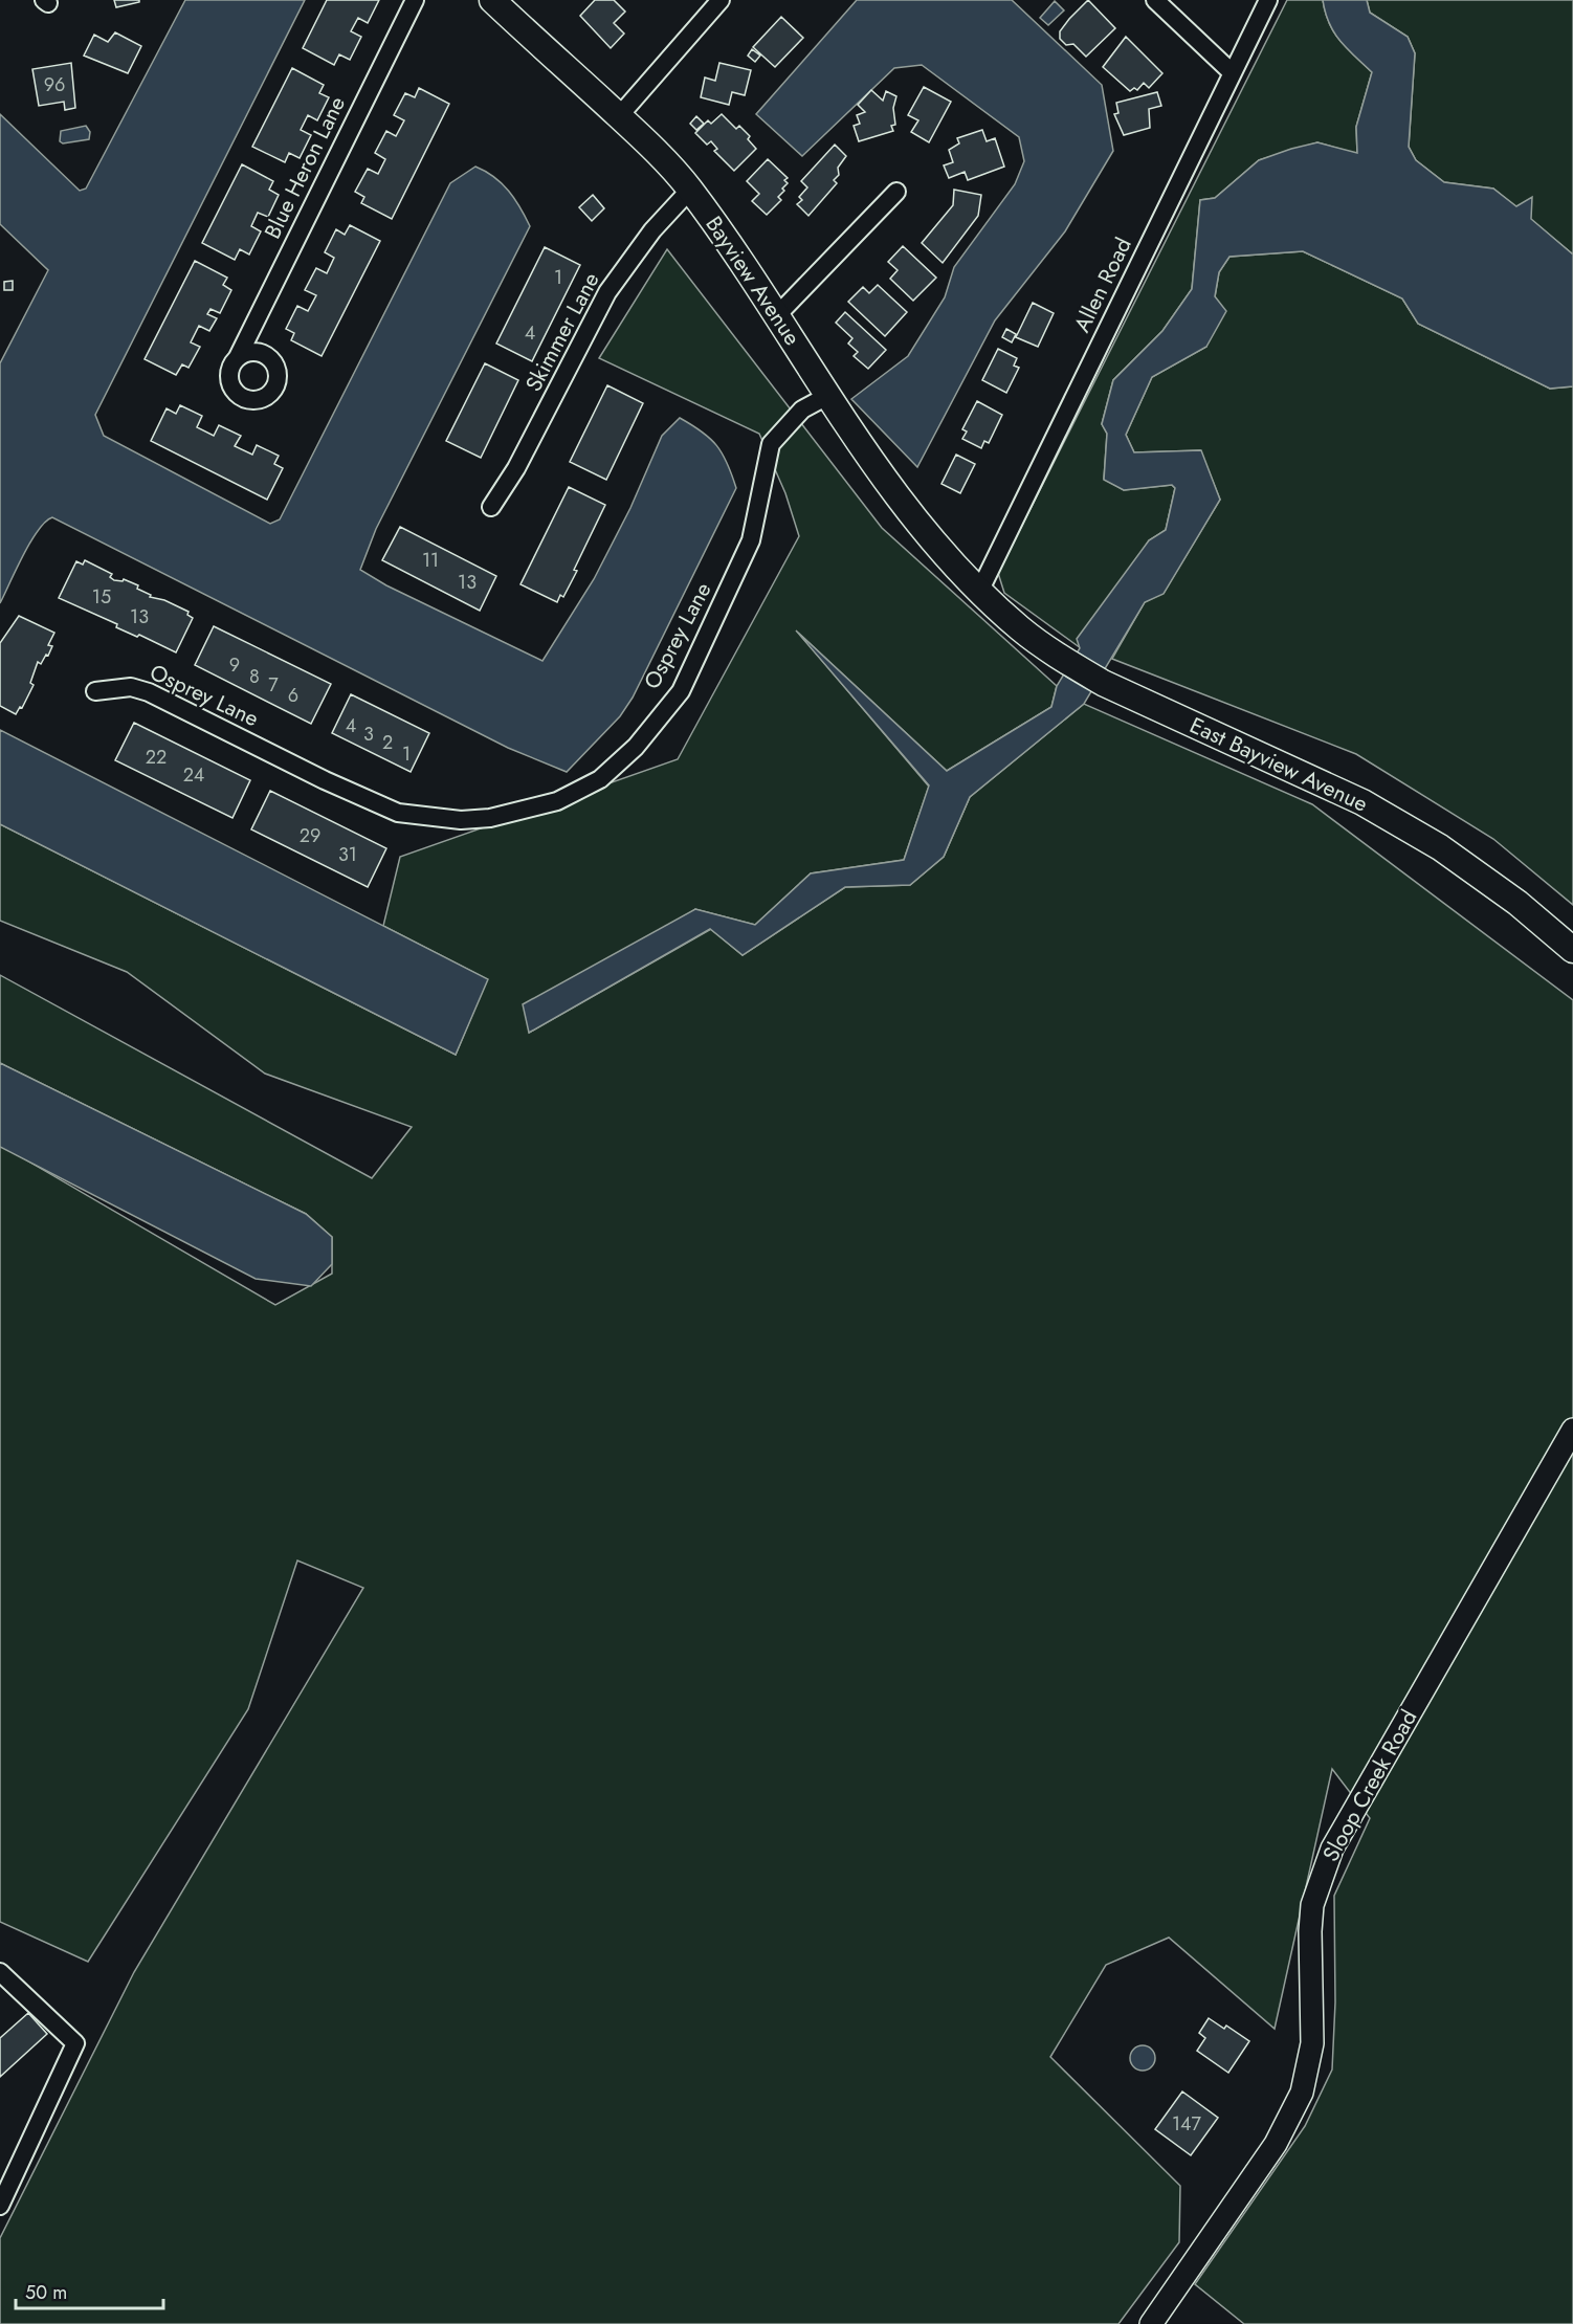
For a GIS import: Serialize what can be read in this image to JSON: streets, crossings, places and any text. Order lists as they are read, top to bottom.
{
  "streets": {
    "main road": ["Bayview Avenue", "East Bayview Avenue"],
    "street": [
      "Blue Heron Lane",
      "Allen Road",
      "Skimmer Lane",
      "Osprey Lane",
      "Sloop Creek Road"
    ]
  },
  "crossings": [
    ["Bayview Avenue", "Allen Road"],
    ["Bayview Avenue", "Skimmer Lane"],
    ["Bayview Avenue", "Osprey Lane"],
    ["Bayview Avenue", "East Bayview Avenue"],
    ["Allen Road", "East Bayview Avenue"]
  ],
  "house_numbers": [
    "96",
    "1",
    "4",
    "11",
    "13",
    "15",
    "13",
    "9",
    "8",
    "7",
    "6",
    "4",
    "3",
    "2",
    "1",
    "22",
    "24",
    "29",
    "31",
    "147"
  ],
  "scale_bar": "50 m"
}
